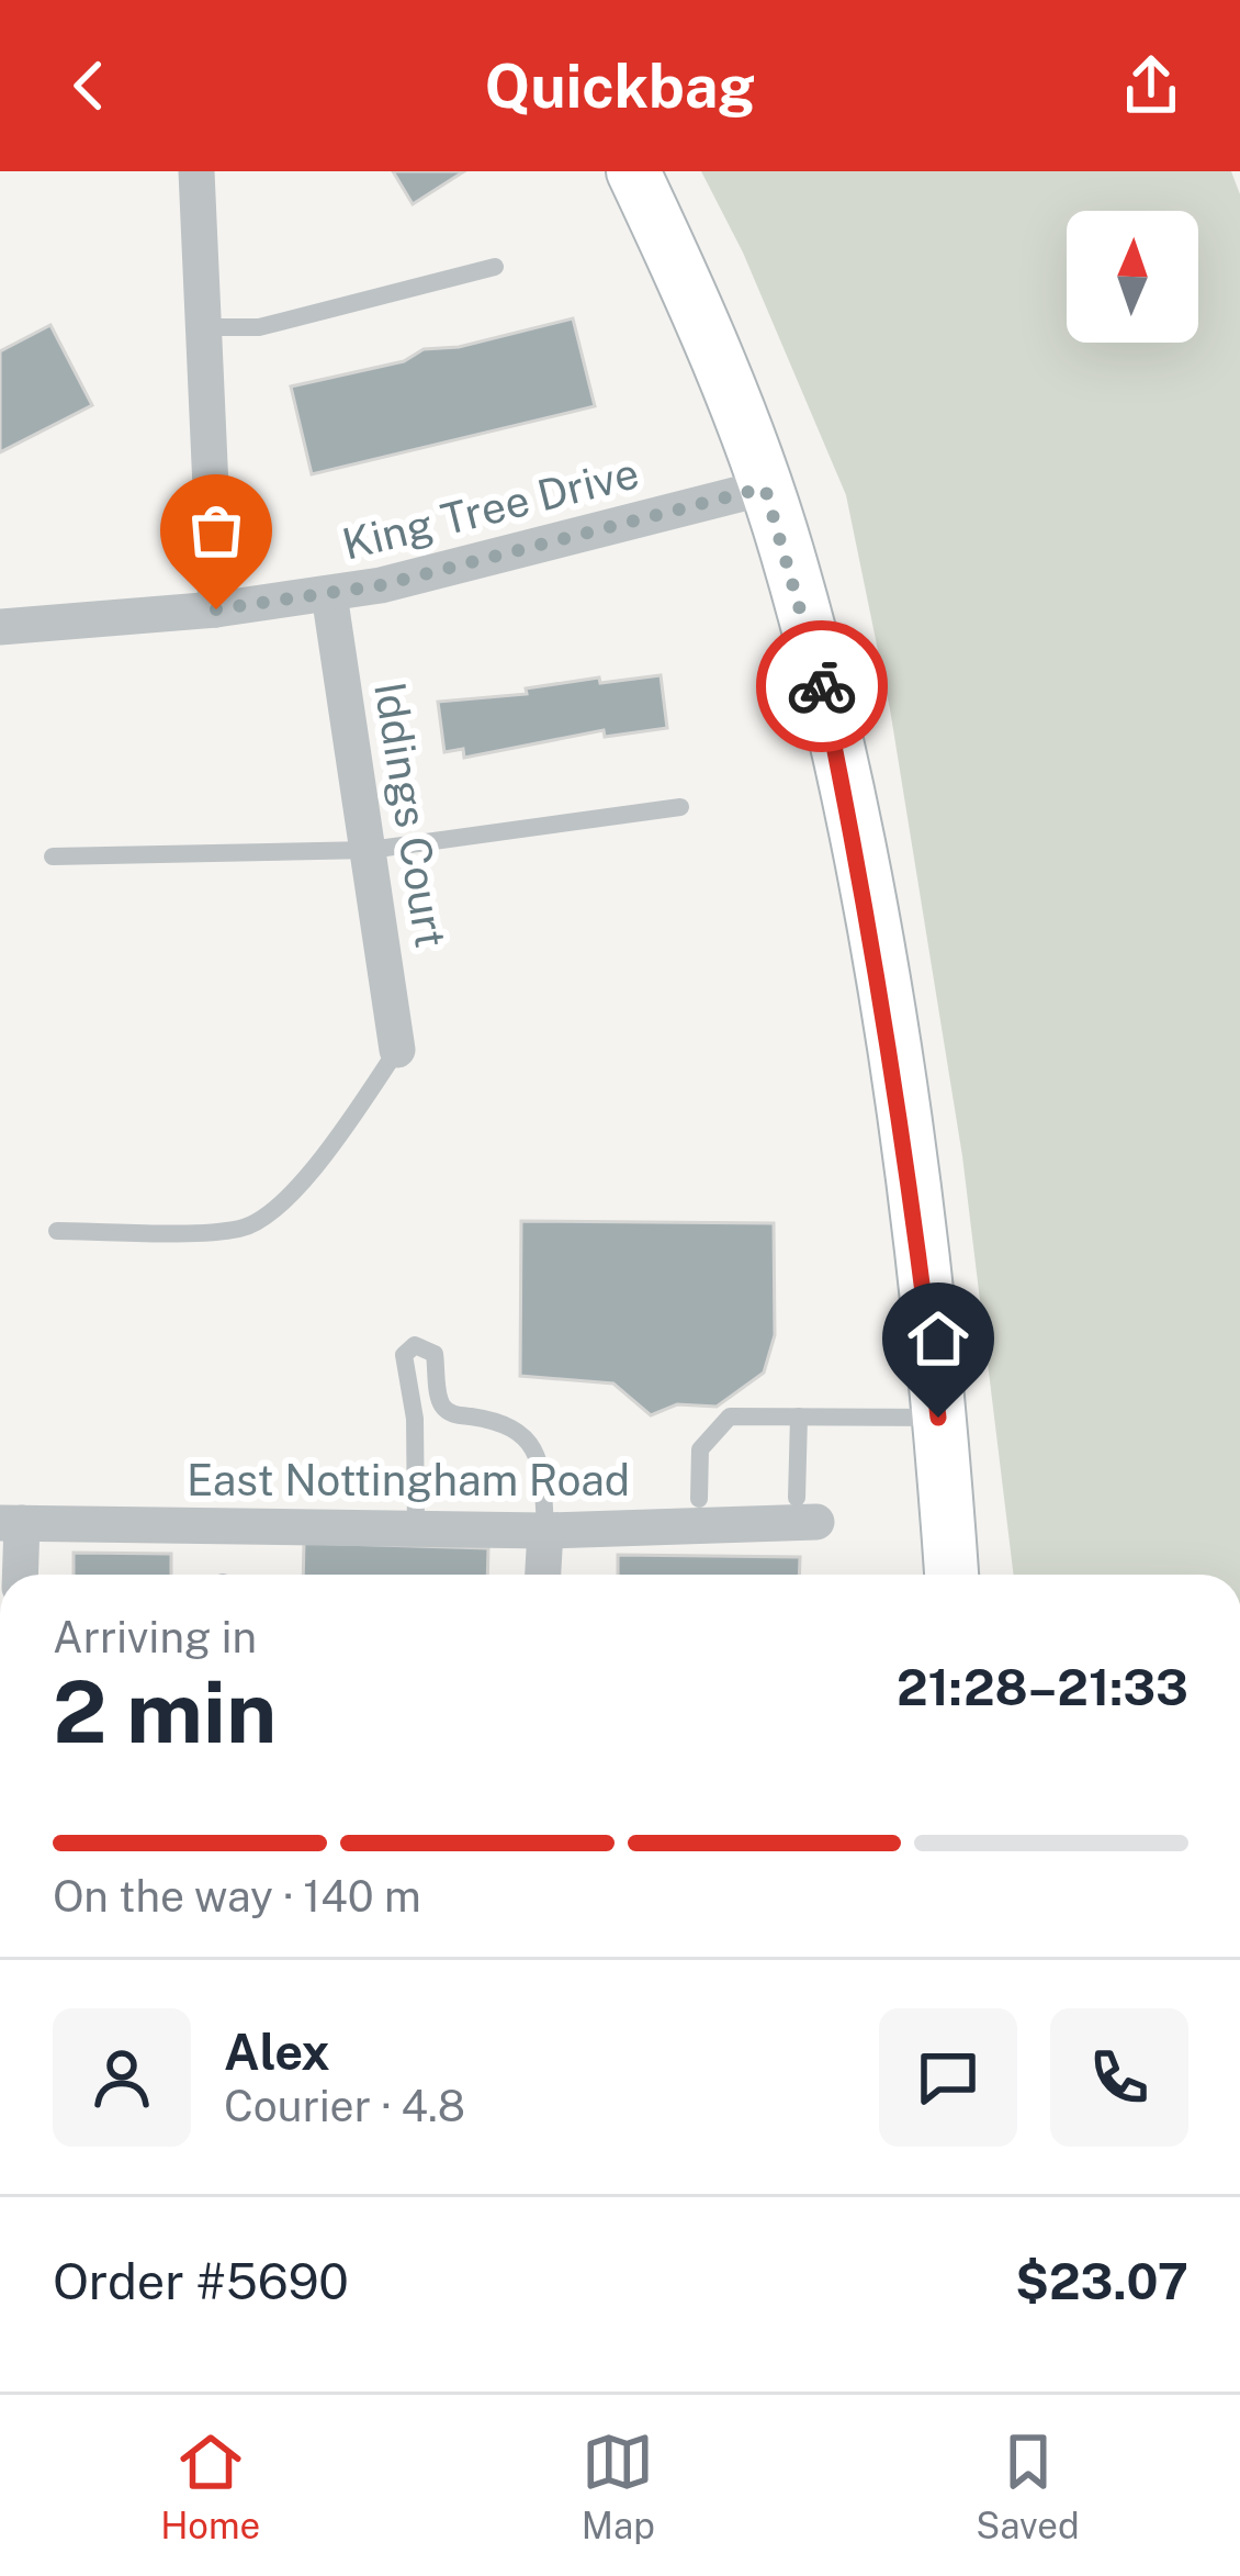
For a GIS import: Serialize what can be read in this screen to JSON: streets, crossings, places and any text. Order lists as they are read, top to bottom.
{
  "streets": {
    "street": ["King Tree Drive", "Iddings Court", "East Nottingham Road"]
  },
  "crossings": [
    ["King Tree Drive", "Iddings Court"]
  ],
  "north": "top",
  "page": {
    "header": "Quickbag",
    "heading": ["2 min", "Arriving in", "21:28–21:33"],
    "panel": [
      "Alex",
      "Courier · 4.8",
      "Order #5690",
      "$23.07"
    ],
    "bar": "On the way · 140 m",
    "tabs": ["Home", "Map", "Saved"]
  }
}
